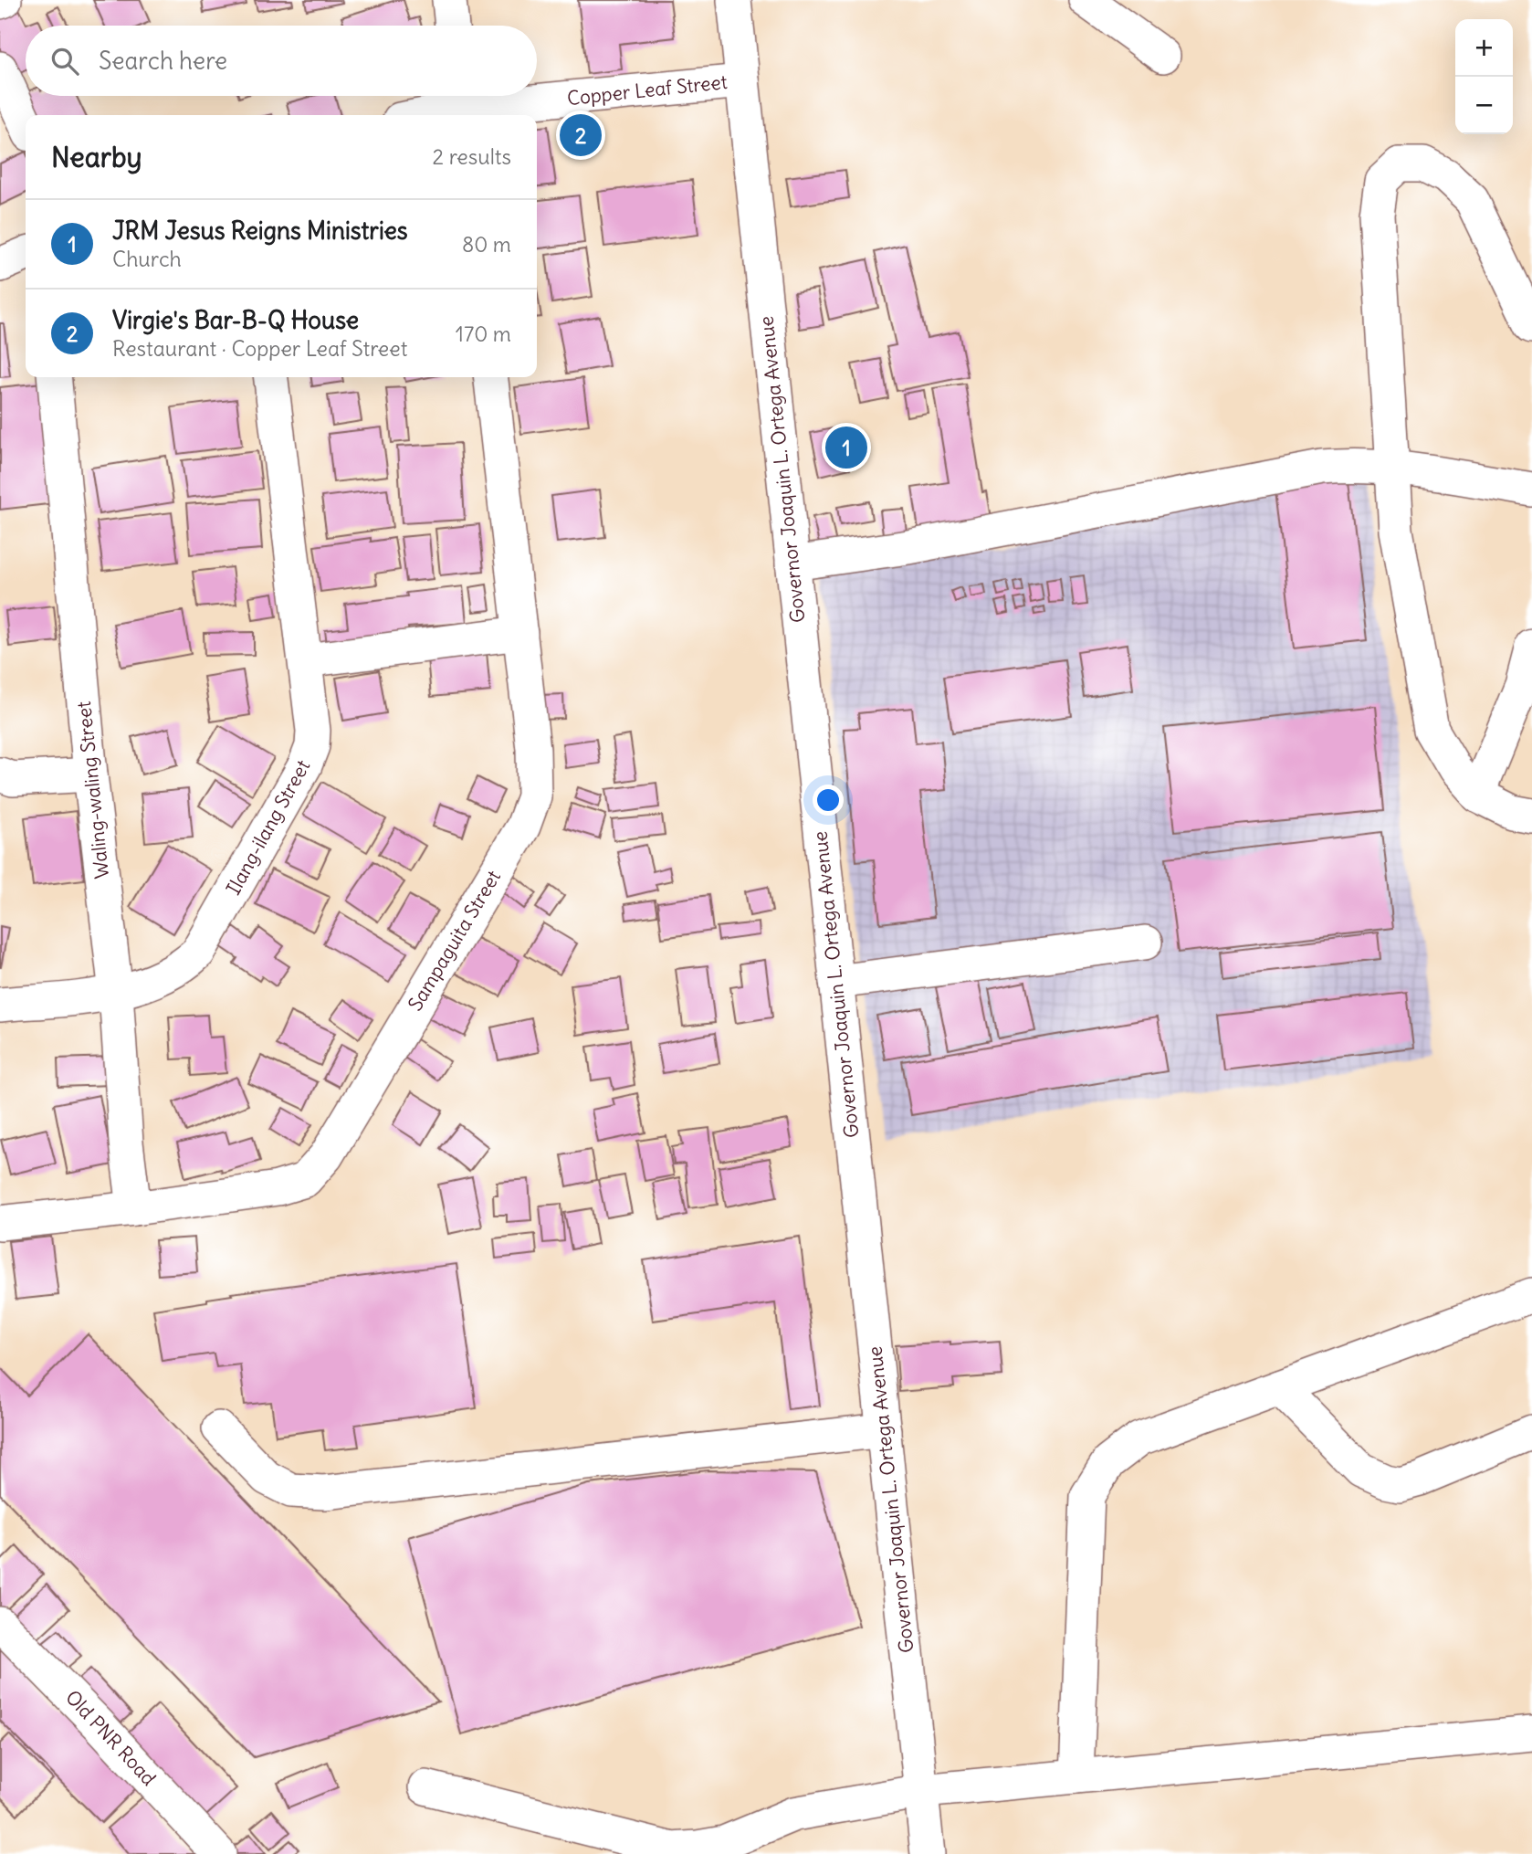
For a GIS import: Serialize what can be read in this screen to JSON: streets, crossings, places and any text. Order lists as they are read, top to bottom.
{
  "streets": {
    "street": [
      "Copper Leaf Street",
      "Governor Joaquin L. Ortega Avenue",
      "Waling-waling Street",
      "Ilang-ilang Street",
      "Sampaguita Street",
      "Old PNR Road"
    ]
  },
  "crossings": [
    ["Copper Leaf Street", "Governor Joaquin L. Ortega Avenue"],
    ["Waling-waling Street", "Ilang-ilang Street"],
    ["Waling-waling Street", "Sampaguita Street"]
  ],
  "page": {
    "map_buttons": ["+", "−"],
    "search": "Search here",
    "pins": ["2", "1"],
    "heading": ["Nearby", "2 results"],
    "list": [
      {
        "mark": "1",
        "name": "JRM Jesus Reigns Ministries",
        "note": "Church",
        "value": "80 m"
      },
      {
        "mark": "2",
        "name": "Virgie's Bar-B-Q House",
        "note": "Restaurant · Copper Leaf Street",
        "value": "170 m"
      }
    ]
  }
}
